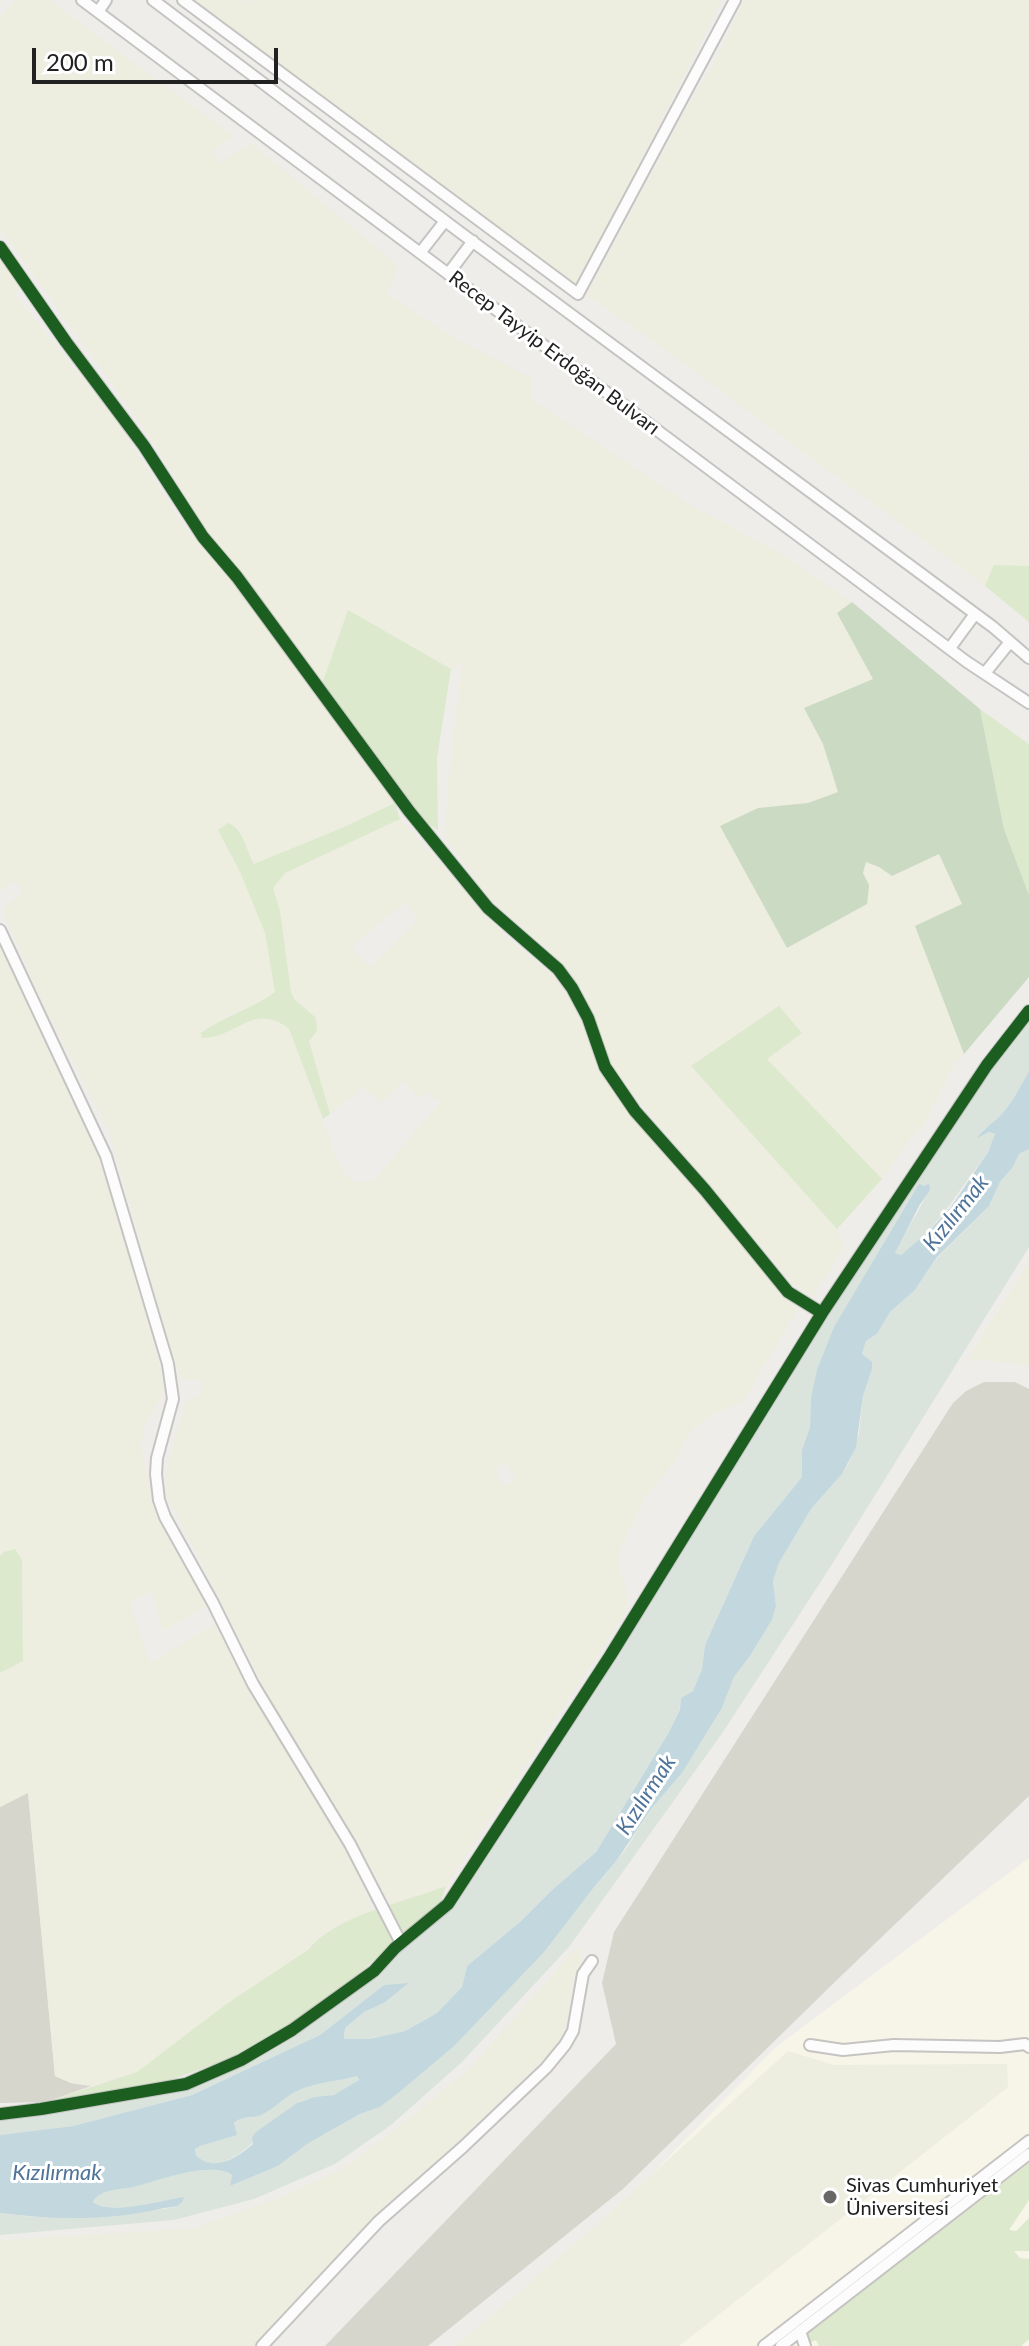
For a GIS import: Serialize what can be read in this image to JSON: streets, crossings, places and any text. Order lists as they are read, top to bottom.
{
  "streets": {
    "street": ["Recep Tayyip Erdoğan Bulvarı"]
  },
  "water": ["Kızılırmak"],
  "places": ["Sivas Cumhuriyet Üniversitesi"],
  "scale_bar": "200 m"
}
